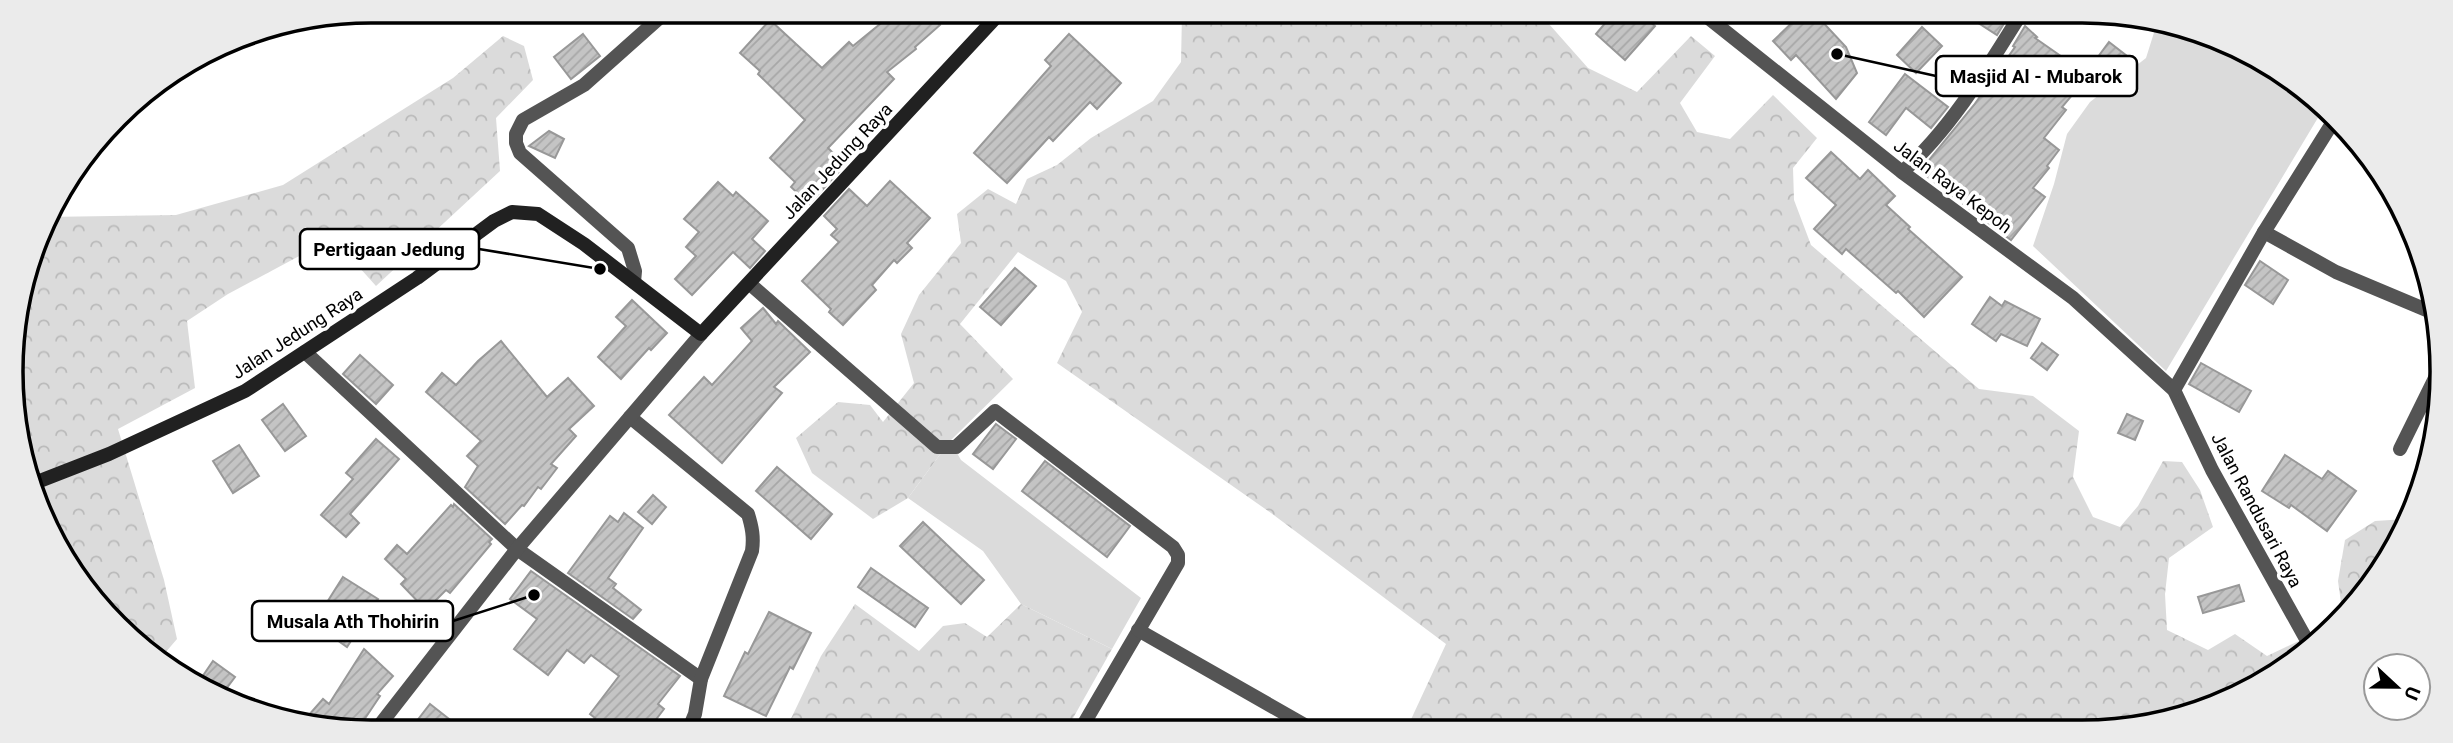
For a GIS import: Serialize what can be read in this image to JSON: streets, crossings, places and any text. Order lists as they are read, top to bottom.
{
  "streets": {
    "street": ["Jalan Jedung Raya", "Jalan Raya Kepoh", "Jalan Randusari Raya"]
  },
  "crossings": [
    ["Jalan Raya Kepoh", "Jalan Randusari Raya"]
  ],
  "places": ["Masjid Al - Mubarok", "Pertigaan Jedung", "Musala Ath Thohirin"],
  "north": "right"
}
